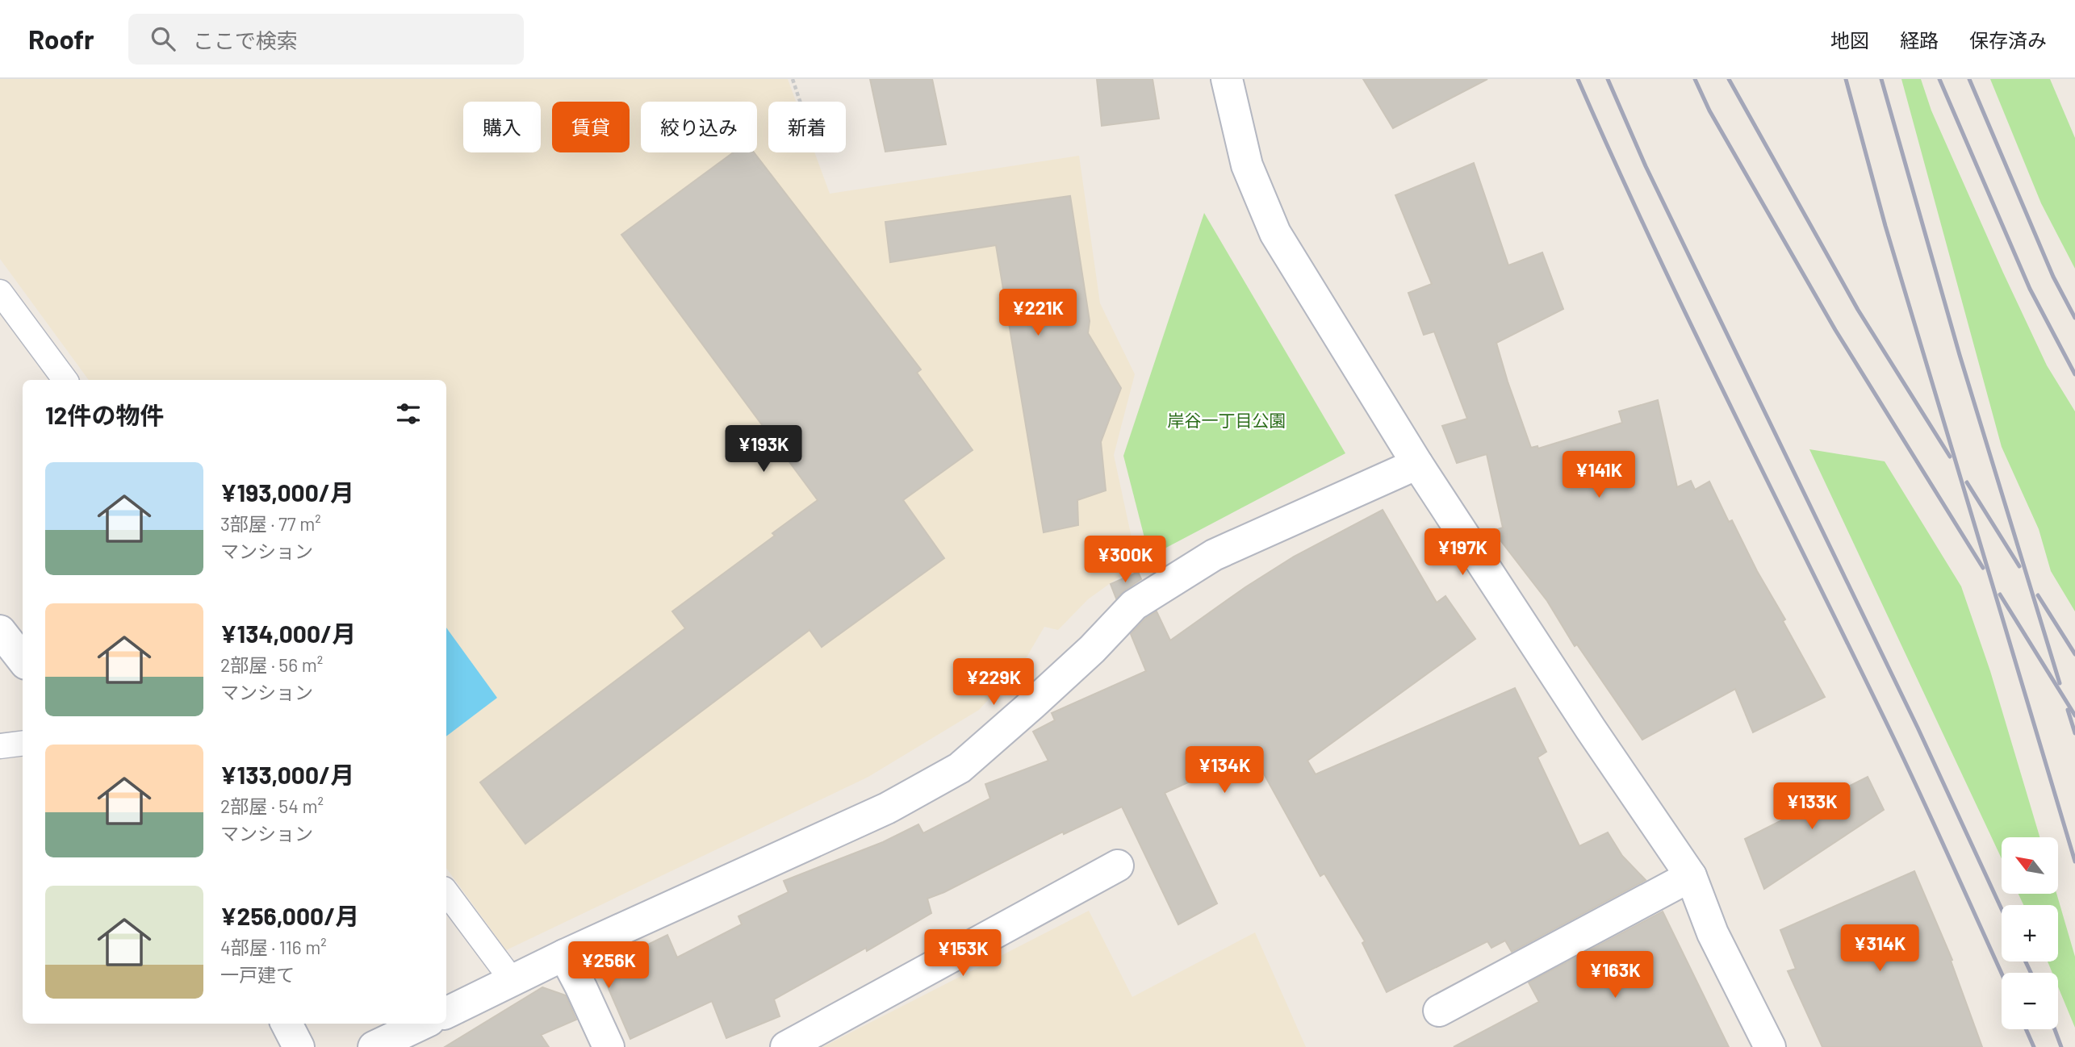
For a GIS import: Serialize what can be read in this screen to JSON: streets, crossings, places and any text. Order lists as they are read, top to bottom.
{
  "parks": ["岸谷一丁目公園"],
  "north": "top left",
  "page": {
    "header": "Roofr",
    "search": "ここで検索",
    "nav": ["地図", "経路", "保存済み"],
    "chip": [
      "購入",
      "賃貸",
      "絞り込み",
      "新着"
    ],
    "price": [
      "¥221K",
      "¥193K",
      "¥141K",
      "¥197K",
      "¥300K",
      "¥229K",
      "¥134K",
      "¥133K",
      "¥314K",
      "¥153K",
      "¥256K",
      "¥163K"
    ],
    "heading": "12件の物件",
    "list": [
      {
        "name": "¥193,000/月",
        "note": "3部屋 · 77 m² · マンション"
      },
      {
        "name": "¥134,000/月",
        "note": "2部屋 · 56 m² · マンション"
      },
      {
        "name": "¥133,000/月",
        "note": "2部屋 · 54 m² · マンション"
      },
      {
        "name": "¥256,000/月",
        "note": "4部屋 · 116 m² · 一戸建て"
      }
    ],
    "map_buttons": ["+", "−"]
  }
}
